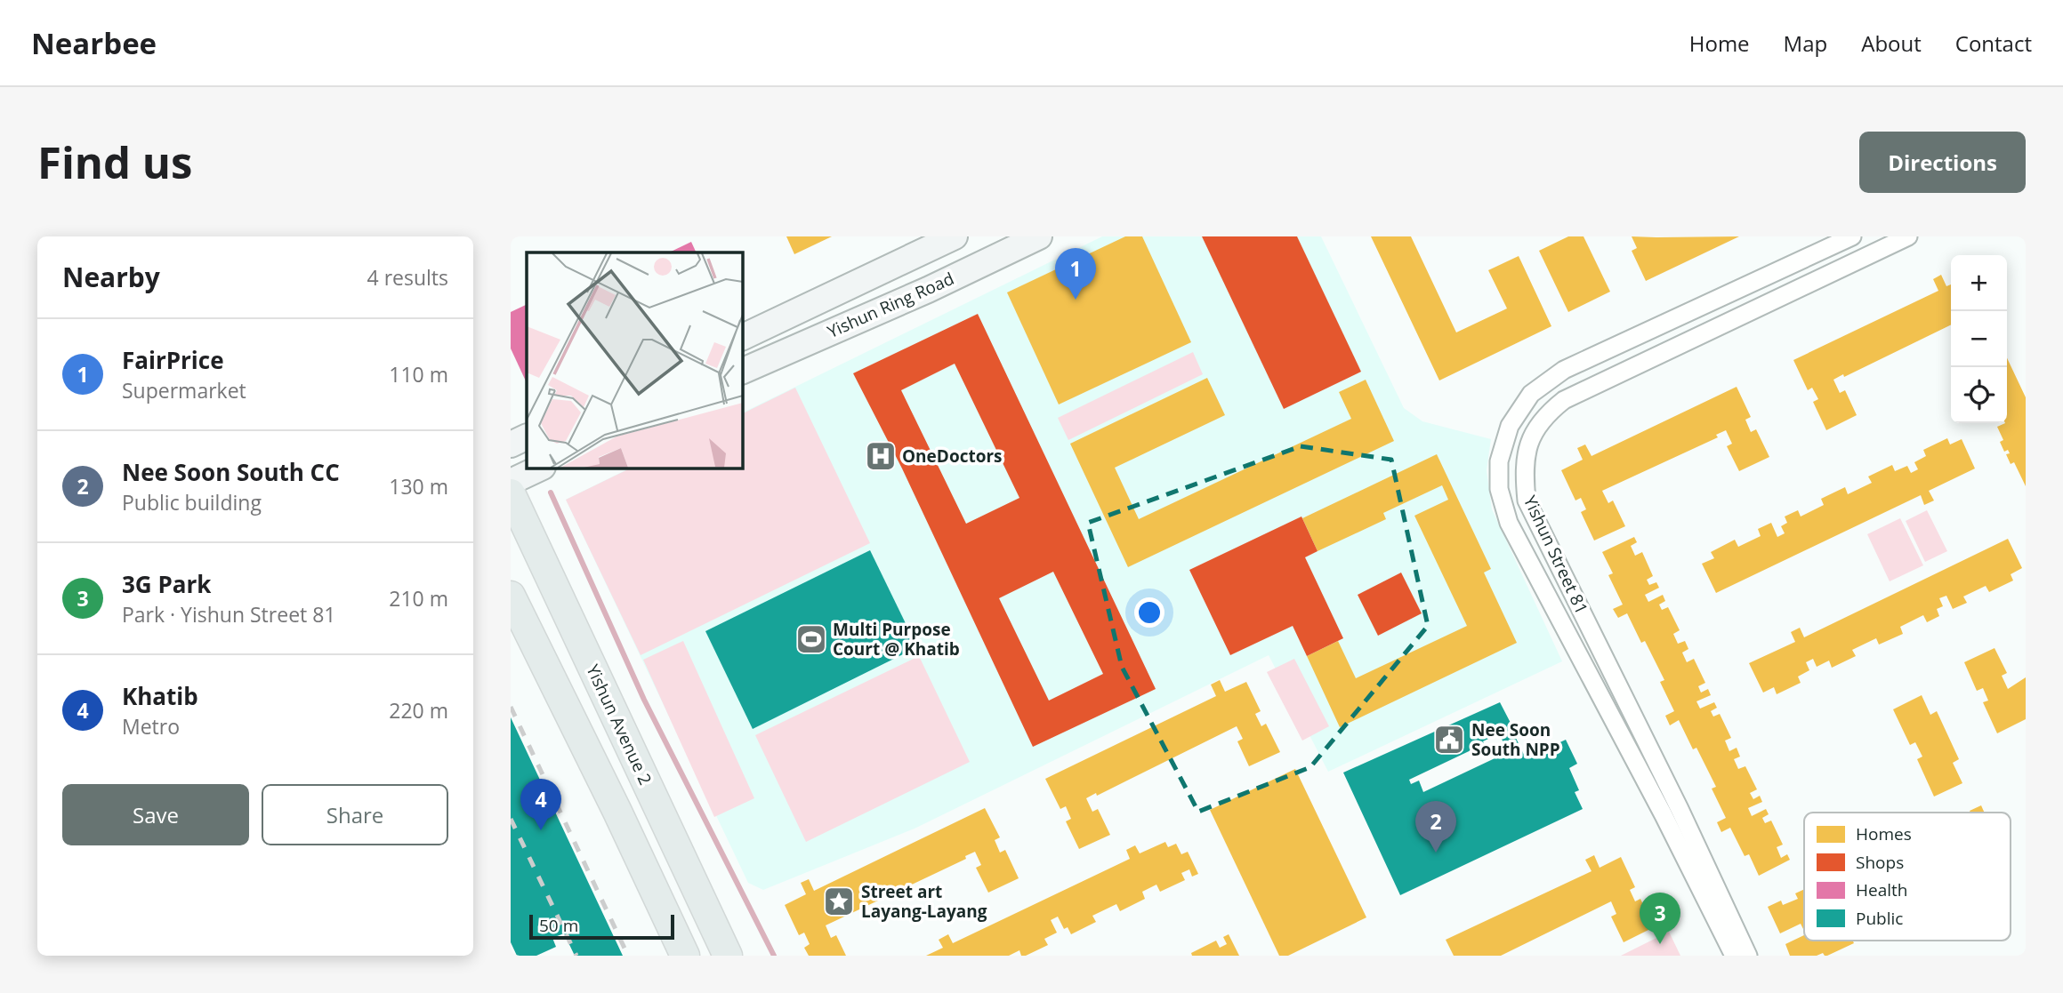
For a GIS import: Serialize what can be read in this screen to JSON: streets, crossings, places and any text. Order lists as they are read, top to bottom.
{
  "streets": {
    "main road": ["Yishun Ring Road", "Yishun Avenue 2"],
    "street": ["Yishun Street 81"]
  },
  "places": {
    "hospital": ["OneDoctors"],
    "sports": ["Multi Purpose Court @ Khatib"],
    "public building": ["Nee Soon South NPP"],
    "place": ["Street art Layang-Layang"]
  },
  "legend": [
    "Homes",
    "Shops",
    "Health",
    "Public"
  ],
  "scale_bar": "50 m",
  "page": {
    "header": "Nearbee",
    "nav": [
      "Home",
      "Map",
      "About",
      "Contact"
    ],
    "buttons": [
      "Directions",
      ["Save", "Share"]
    ],
    "title": "Find us",
    "heading": ["Nearby", "4 results"],
    "pins": [
      "1",
      "4",
      "2",
      "3"
    ],
    "map_buttons": ["+", "−"],
    "list": [
      {
        "mark": "1",
        "name": "FairPrice",
        "note": "Supermarket",
        "value": "110 m"
      },
      {
        "mark": "2",
        "name": "Nee Soon South CC",
        "note": "Public building",
        "value": "130 m"
      },
      {
        "mark": "3",
        "name": "3G Park",
        "note": "Park · Yishun Street 81",
        "value": "210 m"
      },
      {
        "mark": "4",
        "name": "Khatib",
        "note": "Metro",
        "value": "220 m"
      }
    ],
    "scale": "50 m"
  }
}
